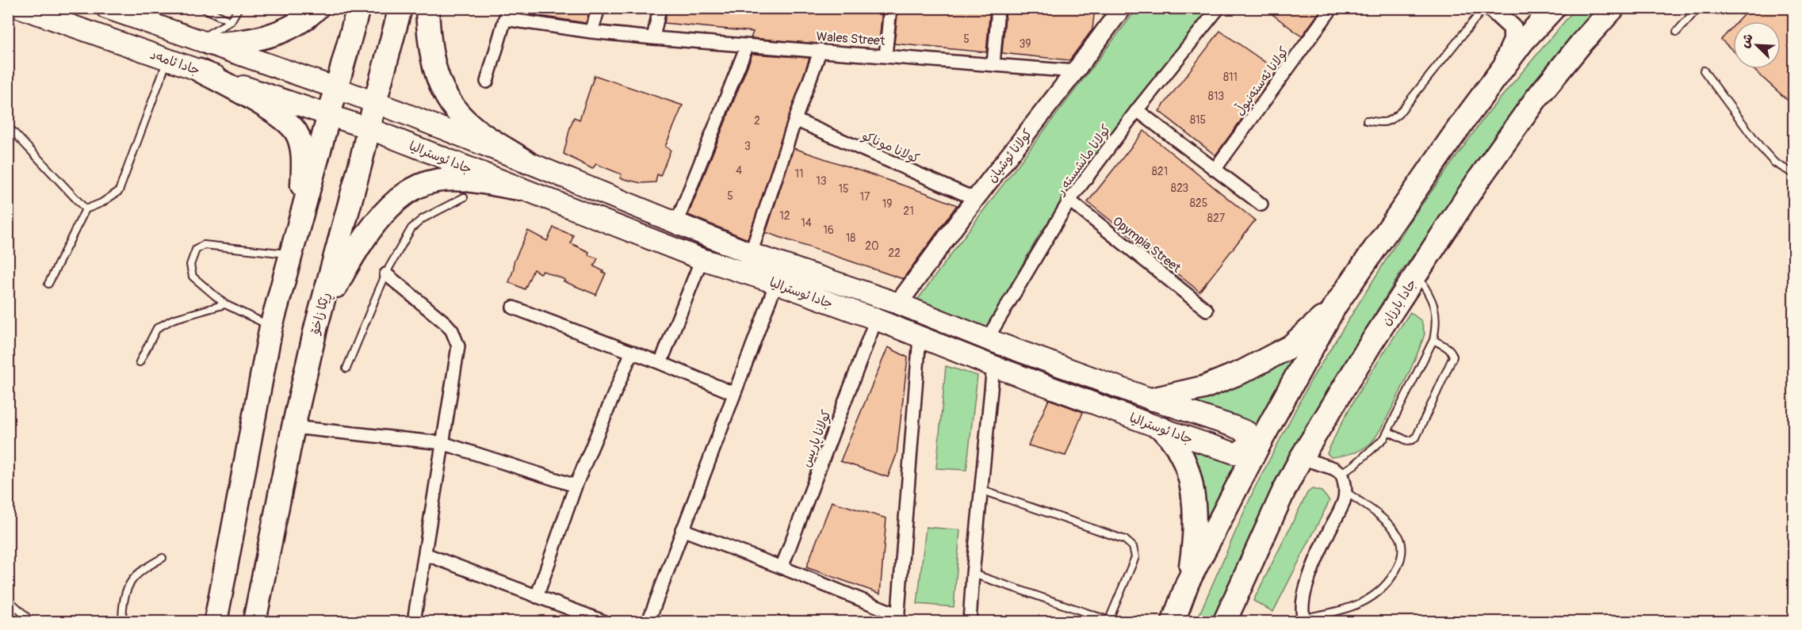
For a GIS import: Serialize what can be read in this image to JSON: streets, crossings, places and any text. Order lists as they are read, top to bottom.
{
  "streets": {
    "highway": ["جادا بارزان", "ڕێکا زاخۆ"],
    "main road": ["جادا ئامەد", "جادا ئوسترالیا"],
    "street": [
      "Wales Street",
      "كولانا ئەستەنبوڵ",
      "كولانا موناكو",
      "كولانا ئوشيان",
      "كولانا مانشسته ر",
      "Opympia Street",
      "كولانا پاریس"
    ]
  },
  "crossings": [
    ["Wales Street", "كولانا ئوشيان"],
    ["جادا ئامەد", "جادا ئوسترالیا"],
    ["جادا ئامەد", "ڕێکا زاخۆ"],
    ["كولانا موناكو", "كولانا ئوشيان"],
    ["كولانا ئوشيان", "جادا ئوسترالیا"],
    ["جادا ئوسترالیا", "كولانا مانشسته ر"],
    ["جادا ئوسترالیا", "ڕێکا زاخۆ"],
    ["جادا ئوسترالیا", "كولانا پاریس"],
    ["كولانا مانشسته ر", "Opympia Street"]
  ],
  "house_numbers": [
    "5",
    "39",
    "811",
    "813",
    "815",
    "2",
    "3",
    "4",
    "821",
    "11",
    "13",
    "823",
    "15",
    "5",
    "17",
    "825",
    "19",
    "21",
    "12",
    "827",
    "14",
    "16",
    "18",
    "20",
    "22"
  ],
  "north": "top left"
}
